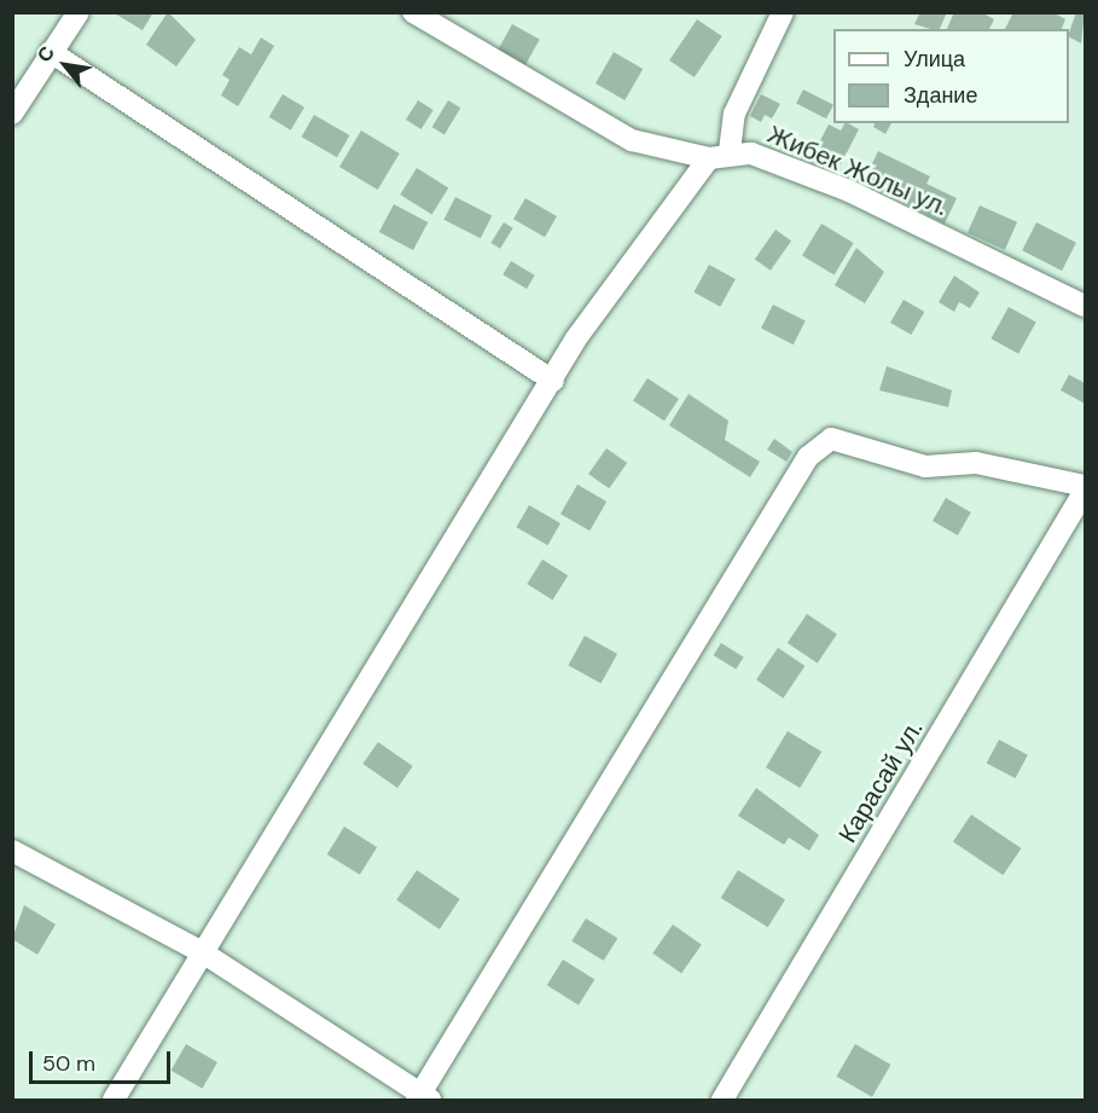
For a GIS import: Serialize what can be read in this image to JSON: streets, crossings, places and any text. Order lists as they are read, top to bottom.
{
  "streets": {
    "street": ["Жибек Жолы ул.", "Карасай ул."]
  },
  "legend": ["Улица", "Здание"],
  "scale_bar": "50 m",
  "north": "top left"
}
